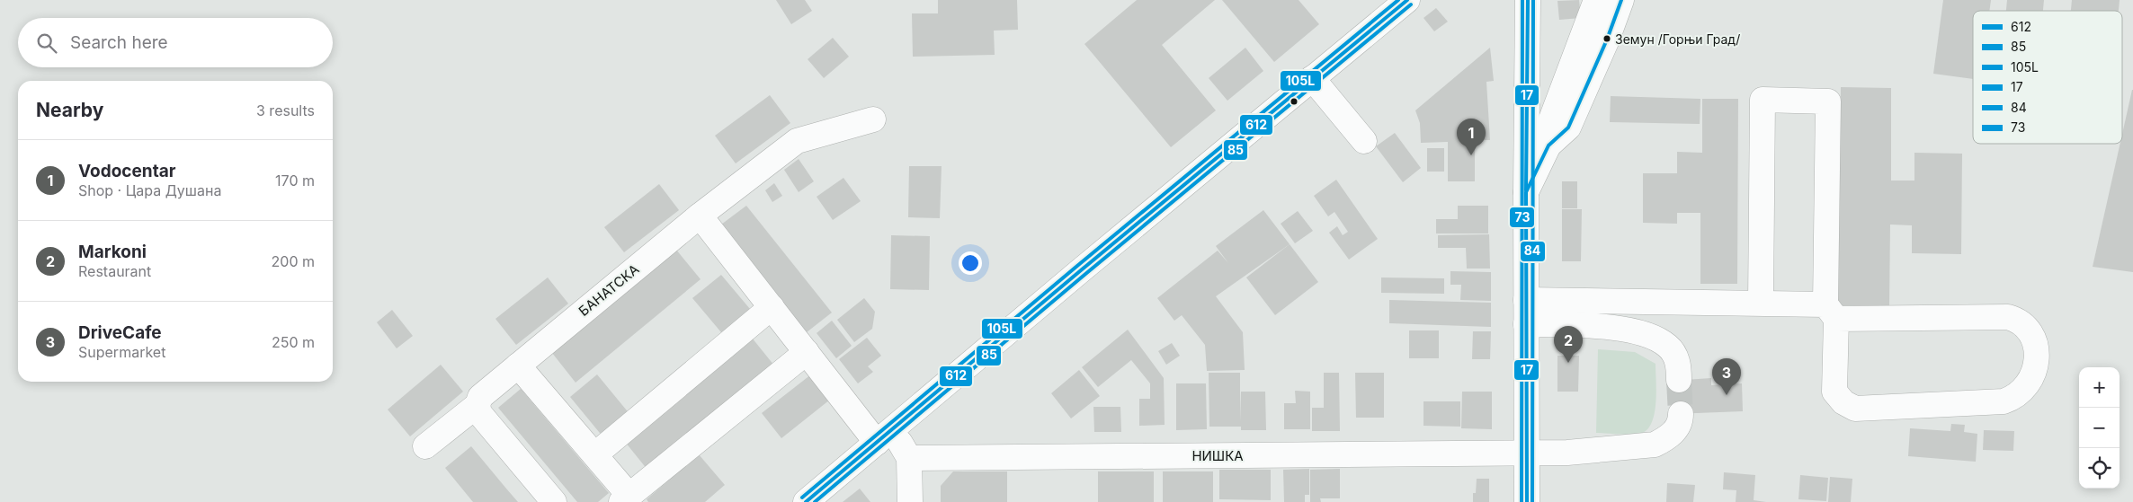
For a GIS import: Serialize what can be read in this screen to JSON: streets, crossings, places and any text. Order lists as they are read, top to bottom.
{
  "streets": {
    "street": ["БАНАТСКА", "НИШКА"]
  },
  "places": ["Земун /Горњи Град/"],
  "lines": [
    "transit line 612",
    "transit line 105L",
    "transit line 17",
    "transit line 84",
    "transit line 73",
    "transit line 85"
  ],
  "legend": [
    "612",
    "85",
    "105L",
    "17",
    "84",
    "73"
  ],
  "page": {
    "search": "Search here",
    "heading": ["Nearby", "3 results"],
    "pins": ["1", "2", "3"],
    "list": [
      {
        "mark": "1",
        "name": "Vodocentar",
        "note": "Shop · Цара Душана",
        "value": "170 m"
      },
      {
        "mark": "2",
        "name": "Markoni",
        "note": "Restaurant",
        "value": "200 m"
      },
      {
        "mark": "3",
        "name": "DriveCafe",
        "note": "Supermarket",
        "value": "250 m"
      }
    ],
    "map_buttons": ["+", "−"]
  }
}
